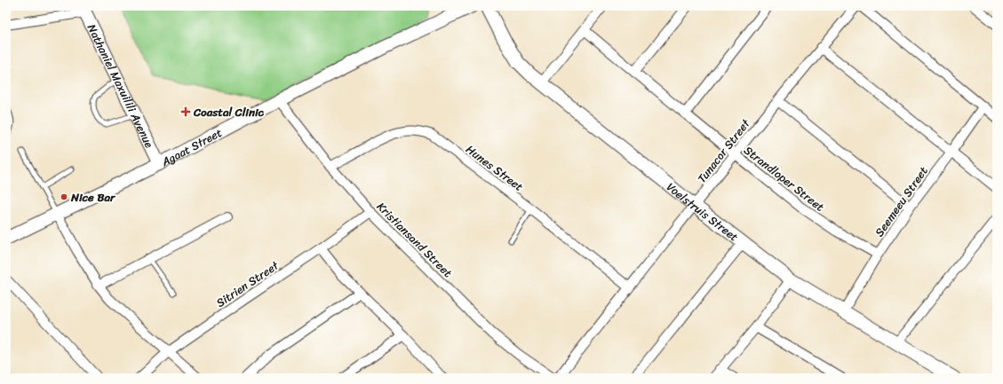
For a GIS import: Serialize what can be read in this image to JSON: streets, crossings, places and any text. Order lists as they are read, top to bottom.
{
  "streets": {
    "street": [
      "Nathaniel Maxuilili Avenue",
      "Agaat Street",
      "Tunacor Street",
      "Hunes Street",
      "Strandloper Street",
      "Seemeeu Street",
      "Voelstruis Street",
      "Kristiansand Street",
      "Sitrien Street"
    ]
  },
  "crossings": [
    ["Nathaniel Maxuilili Avenue", "Agaat Street"],
    ["Agaat Street", "Kristiansand Street"],
    ["Tunacor Street", "Hunes Street"],
    ["Tunacor Street", "Strandloper Street"],
    ["Tunacor Street", "Voelstruis Street"],
    ["Hunes Street", "Kristiansand Street"],
    ["Strandloper Street", "Seemeeu Street"],
    ["Seemeeu Street", "Voelstruis Street"],
    ["Kristiansand Street", "Sitrien Street"]
  ],
  "places": {
    "health": ["Coastal Clinic"],
    "other": ["Nice Bar"]
  }
}
